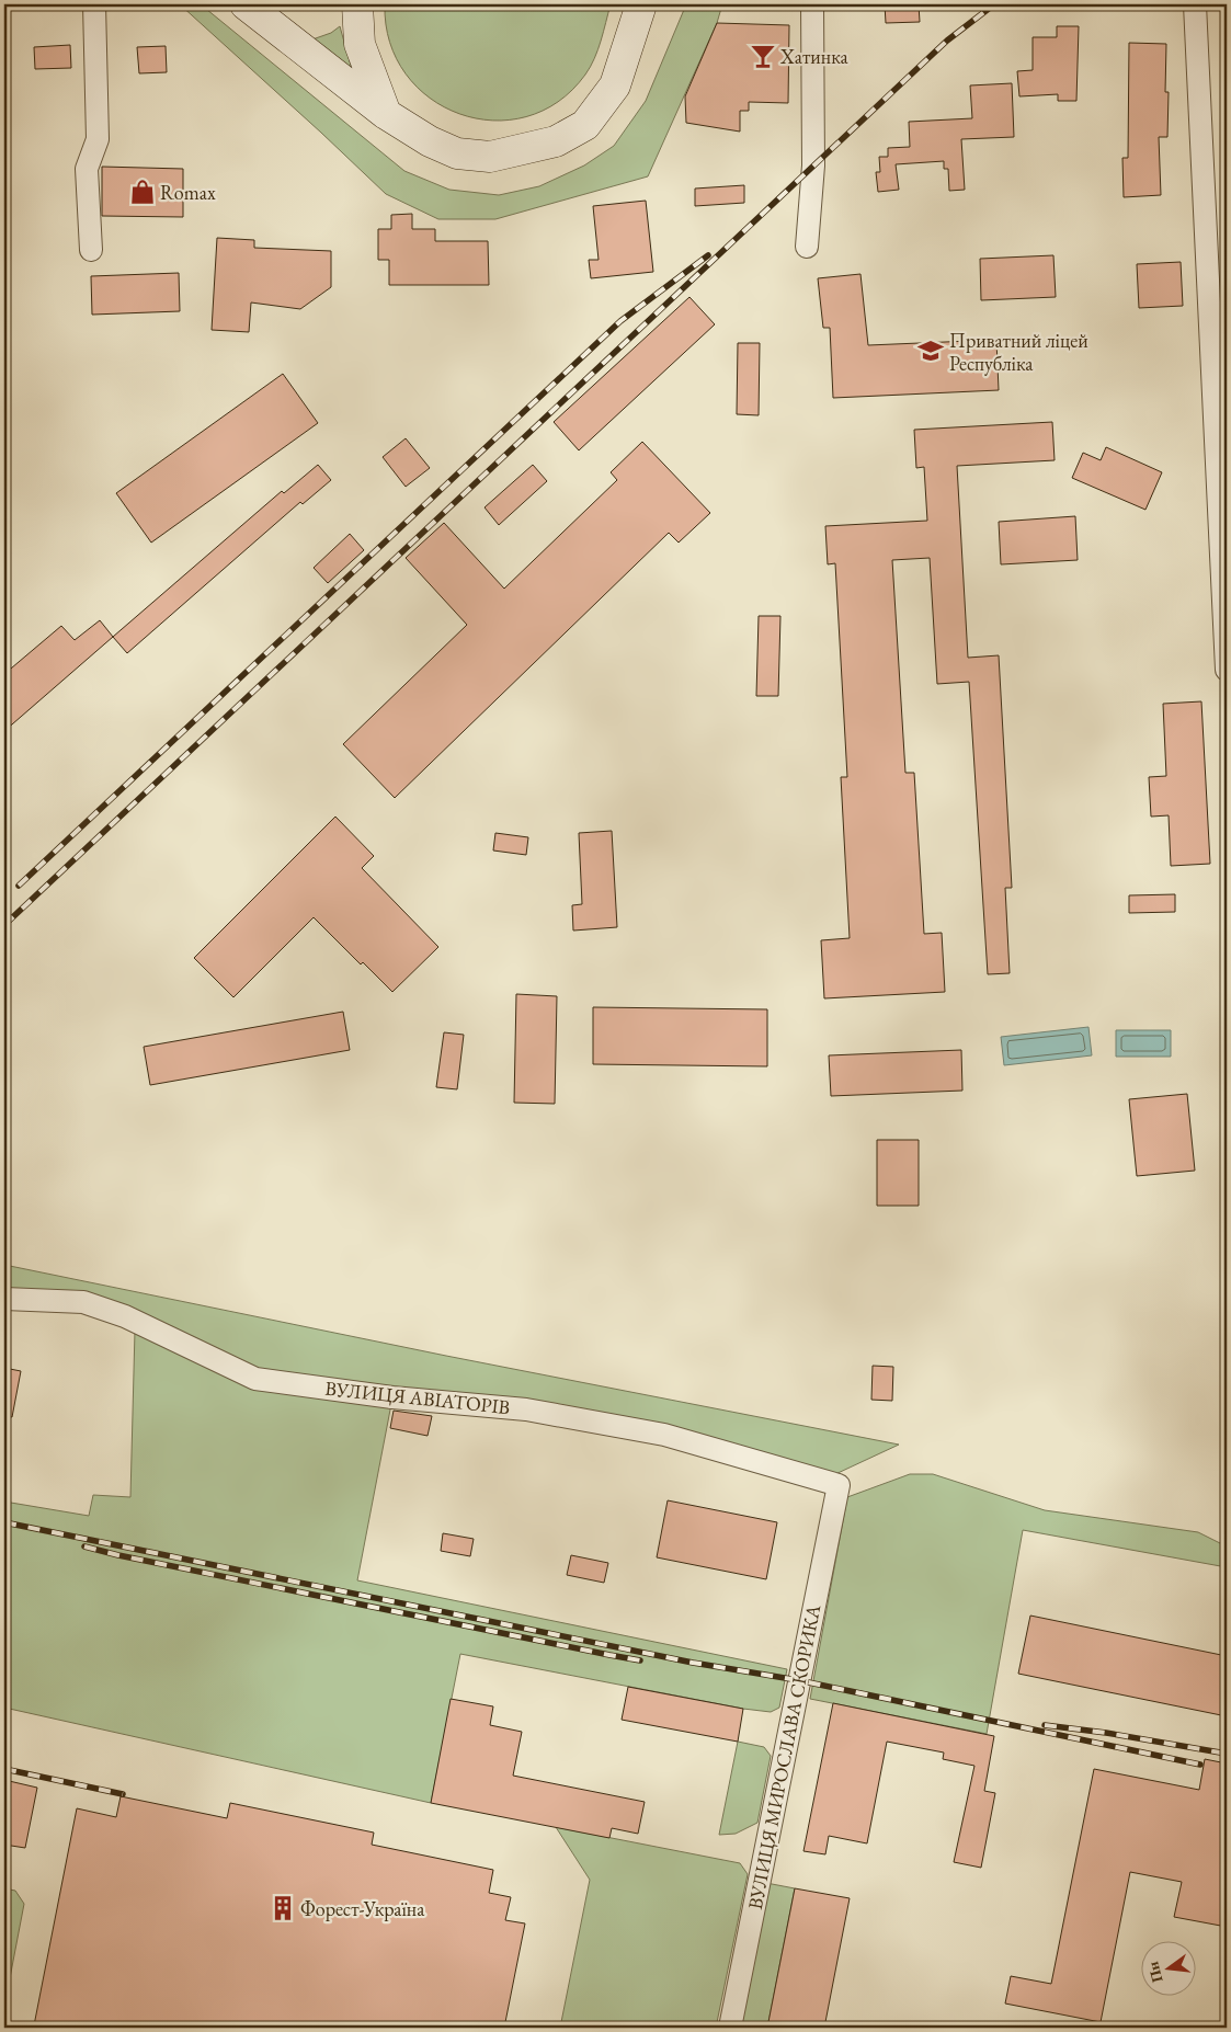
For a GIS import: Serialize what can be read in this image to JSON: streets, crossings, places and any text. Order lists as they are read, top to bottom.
{
  "streets": {
    "street": ["ВУЛИЦЯ АВІАТОРІВ", "ВУЛИЦЯ МИРОСЛАВА СКОРИКА"]
  },
  "crossings": [
    ["ВУЛИЦЯ АВІАТОРІВ", "ВУЛИЦЯ МИРОСЛАВА СКОРИКА"]
  ],
  "places": {
    "bar": ["Хатинка"],
    "shop": ["Romax"],
    "school or university": ["Приватний ліцей Республіка"],
    "building": ["Форест-Україна"]
  },
  "north": "left"
}
